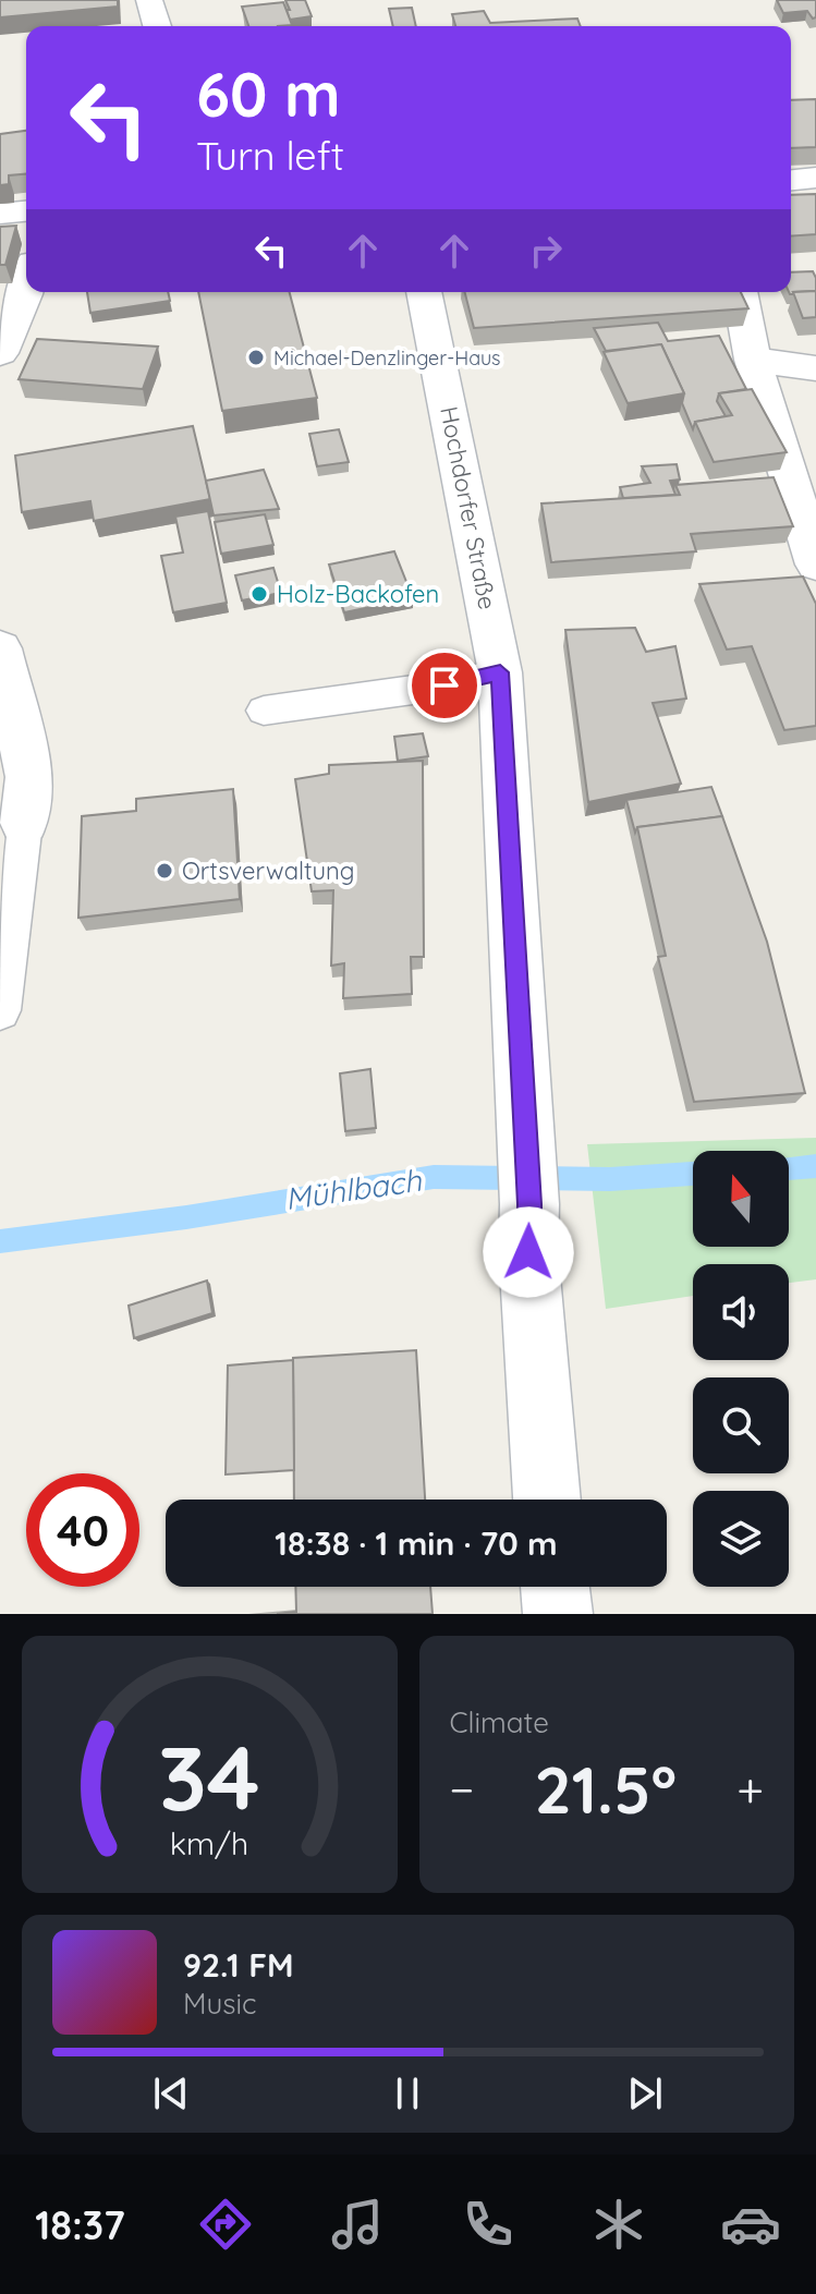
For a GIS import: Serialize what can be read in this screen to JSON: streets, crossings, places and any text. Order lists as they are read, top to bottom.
{
  "streets": {
    "street": ["Hochdorfer Straße"]
  },
  "water": ["Mühlbach"],
  "places": ["Michael-Denzlinger-Haus", "Holz-Backofen", "Ortsverwaltung"],
  "north": "top",
  "page": {
    "turn": ["60 m", "Turn left"],
    "limit": "40",
    "trip": "18:38 · 1 min · 70 m",
    "tile": "Climate",
    "heat": ["−", "21.5°", "+"],
    "song": ["92.1 FM", "Music"],
    "tabs": "18:37",
    "gauge": ["34", "km/h"]
  }
}
